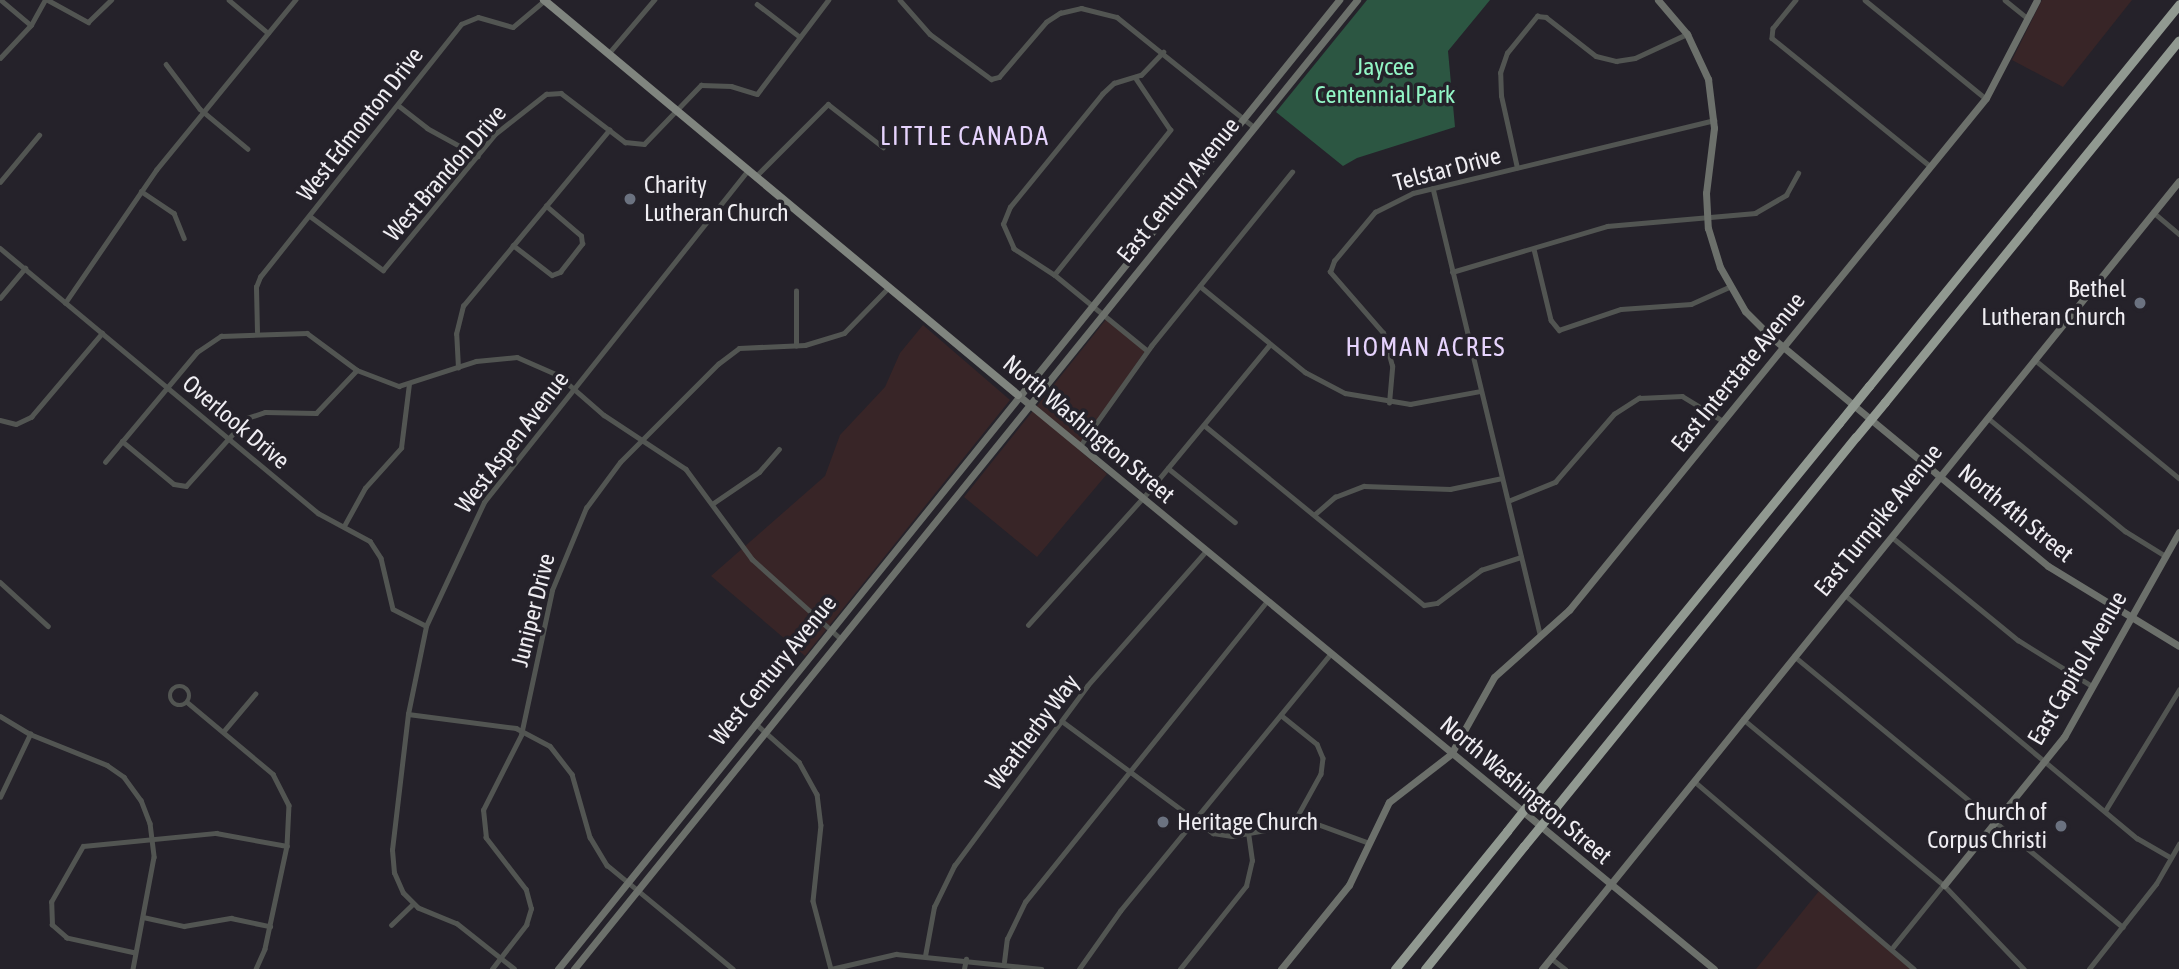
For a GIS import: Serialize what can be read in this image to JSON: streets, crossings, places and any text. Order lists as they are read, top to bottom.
{
  "streets": {
    "main road": ["North Washington Street"],
    "street": [
      "West Edmonton Drive",
      "Telstar Drive",
      "West Brandon Drive",
      "East Century Avenue",
      "East Interstate Avenue",
      "Overlook Drive",
      "West Aspen Avenue",
      "North 4th Street",
      "East Turnpike Avenue",
      "Juniper Drive",
      "East Capitol Avenue",
      "West Century Avenue",
      "Weatherby Way"
    ]
  },
  "crossings": [
    ["West Edmonton Drive", "West Brandon Drive"],
    ["West Edmonton Drive", "North Washington Street"],
    ["Telstar Drive", "North 4th Street"],
    ["West Brandon Drive", "North Washington Street"],
    ["East Century Avenue", "North Washington Street"],
    ["East Century Avenue", "West Century Avenue"],
    ["East Interstate Avenue", "North Washington Street"],
    ["East Interstate Avenue", "North 4th Street"],
    ["Overlook Drive", "West Aspen Avenue"],
    ["North Washington Street", "West Aspen Avenue"],
    ["North Washington Street", "East Turnpike Avenue"],
    ["North Washington Street", "Juniper Drive"],
    ["North Washington Street", "West Century Avenue"],
    ["North Washington Street", "Weatherby Way"],
    ["North 4th Street", "East Turnpike Avenue"],
    ["North 4th Street", "East Capitol Avenue"]
  ],
  "districts": ["LITTLE CANADA", "HOMAN ACRES"],
  "parks": ["Jaycee Centennial Park"],
  "places": [
    "Charity Lutheran Church",
    "Bethel Lutheran Church",
    "Heritage Church",
    "Church of Corpus Christi"
  ]
}
